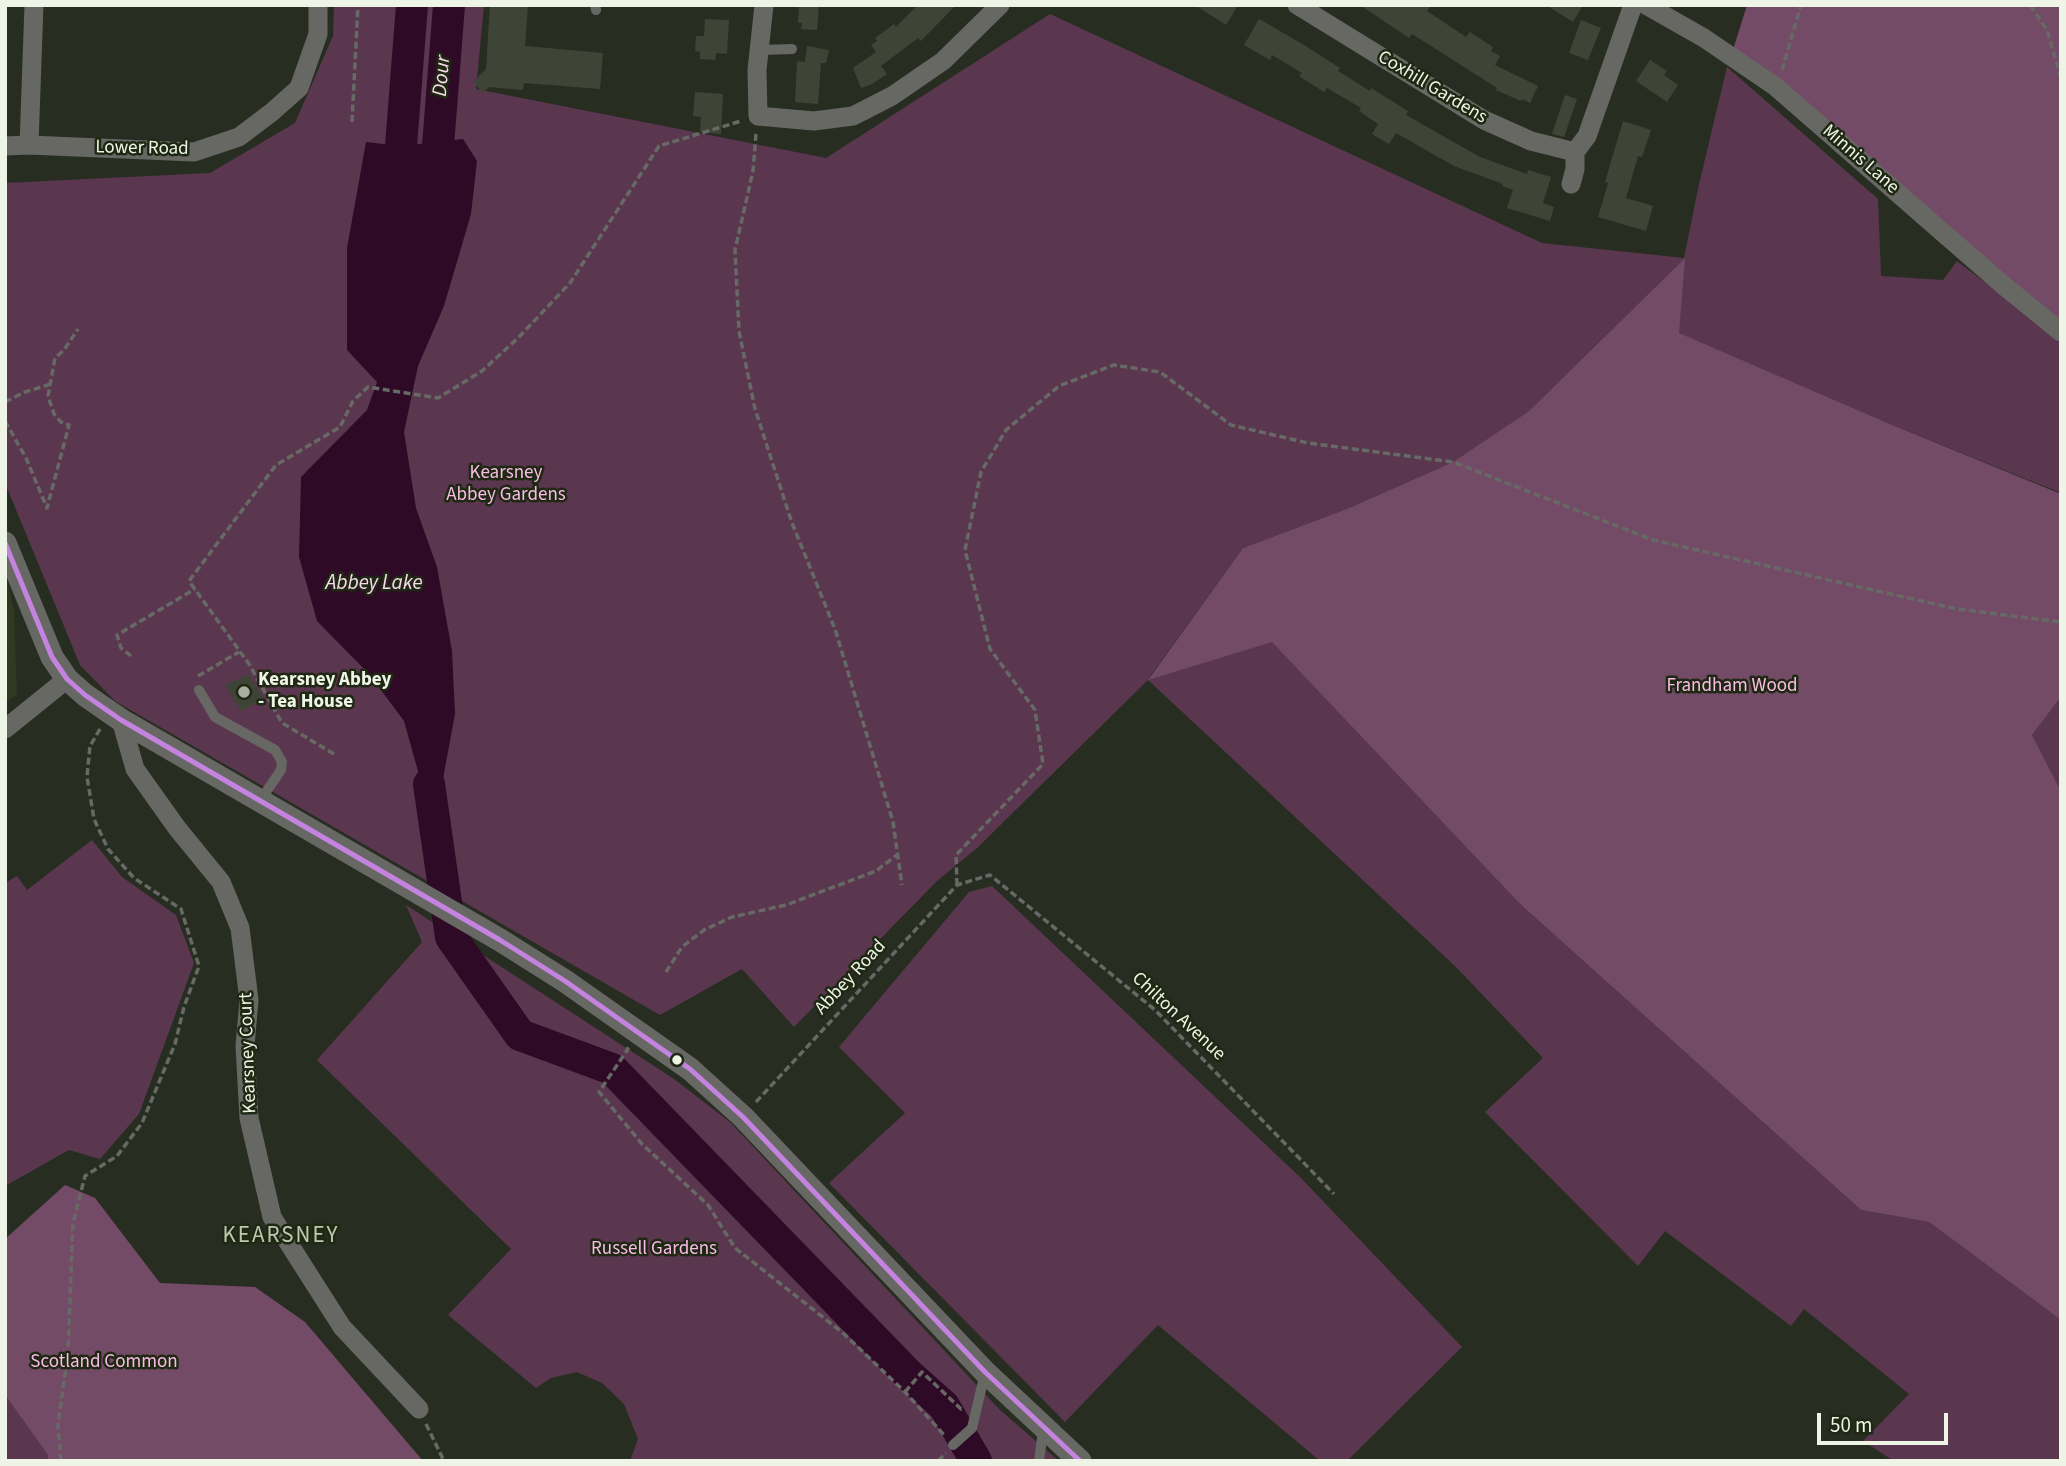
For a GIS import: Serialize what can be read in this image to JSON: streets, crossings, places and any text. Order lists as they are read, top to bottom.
{
  "streets": {
    "street": [
      "Coxhill Gardens",
      "Lower Road",
      "Minnis Lane",
      "Kearsney Court"
    ],
    "path": ["Abbey Road", "Chilton Avenue"]
  },
  "crossings": [
    ["Abbey Road", "Chilton Avenue"]
  ],
  "districts": ["KEARSNEY"],
  "water": ["Dour", "Abbey Lake"],
  "parks": [
    "Kearsney Abbey Gardens",
    "Frandham Wood",
    "Russell Gardens",
    "Scotland Common"
  ],
  "places": ["Kearsney Abbey - Tea House"],
  "scale_bar": "50 m"
}
